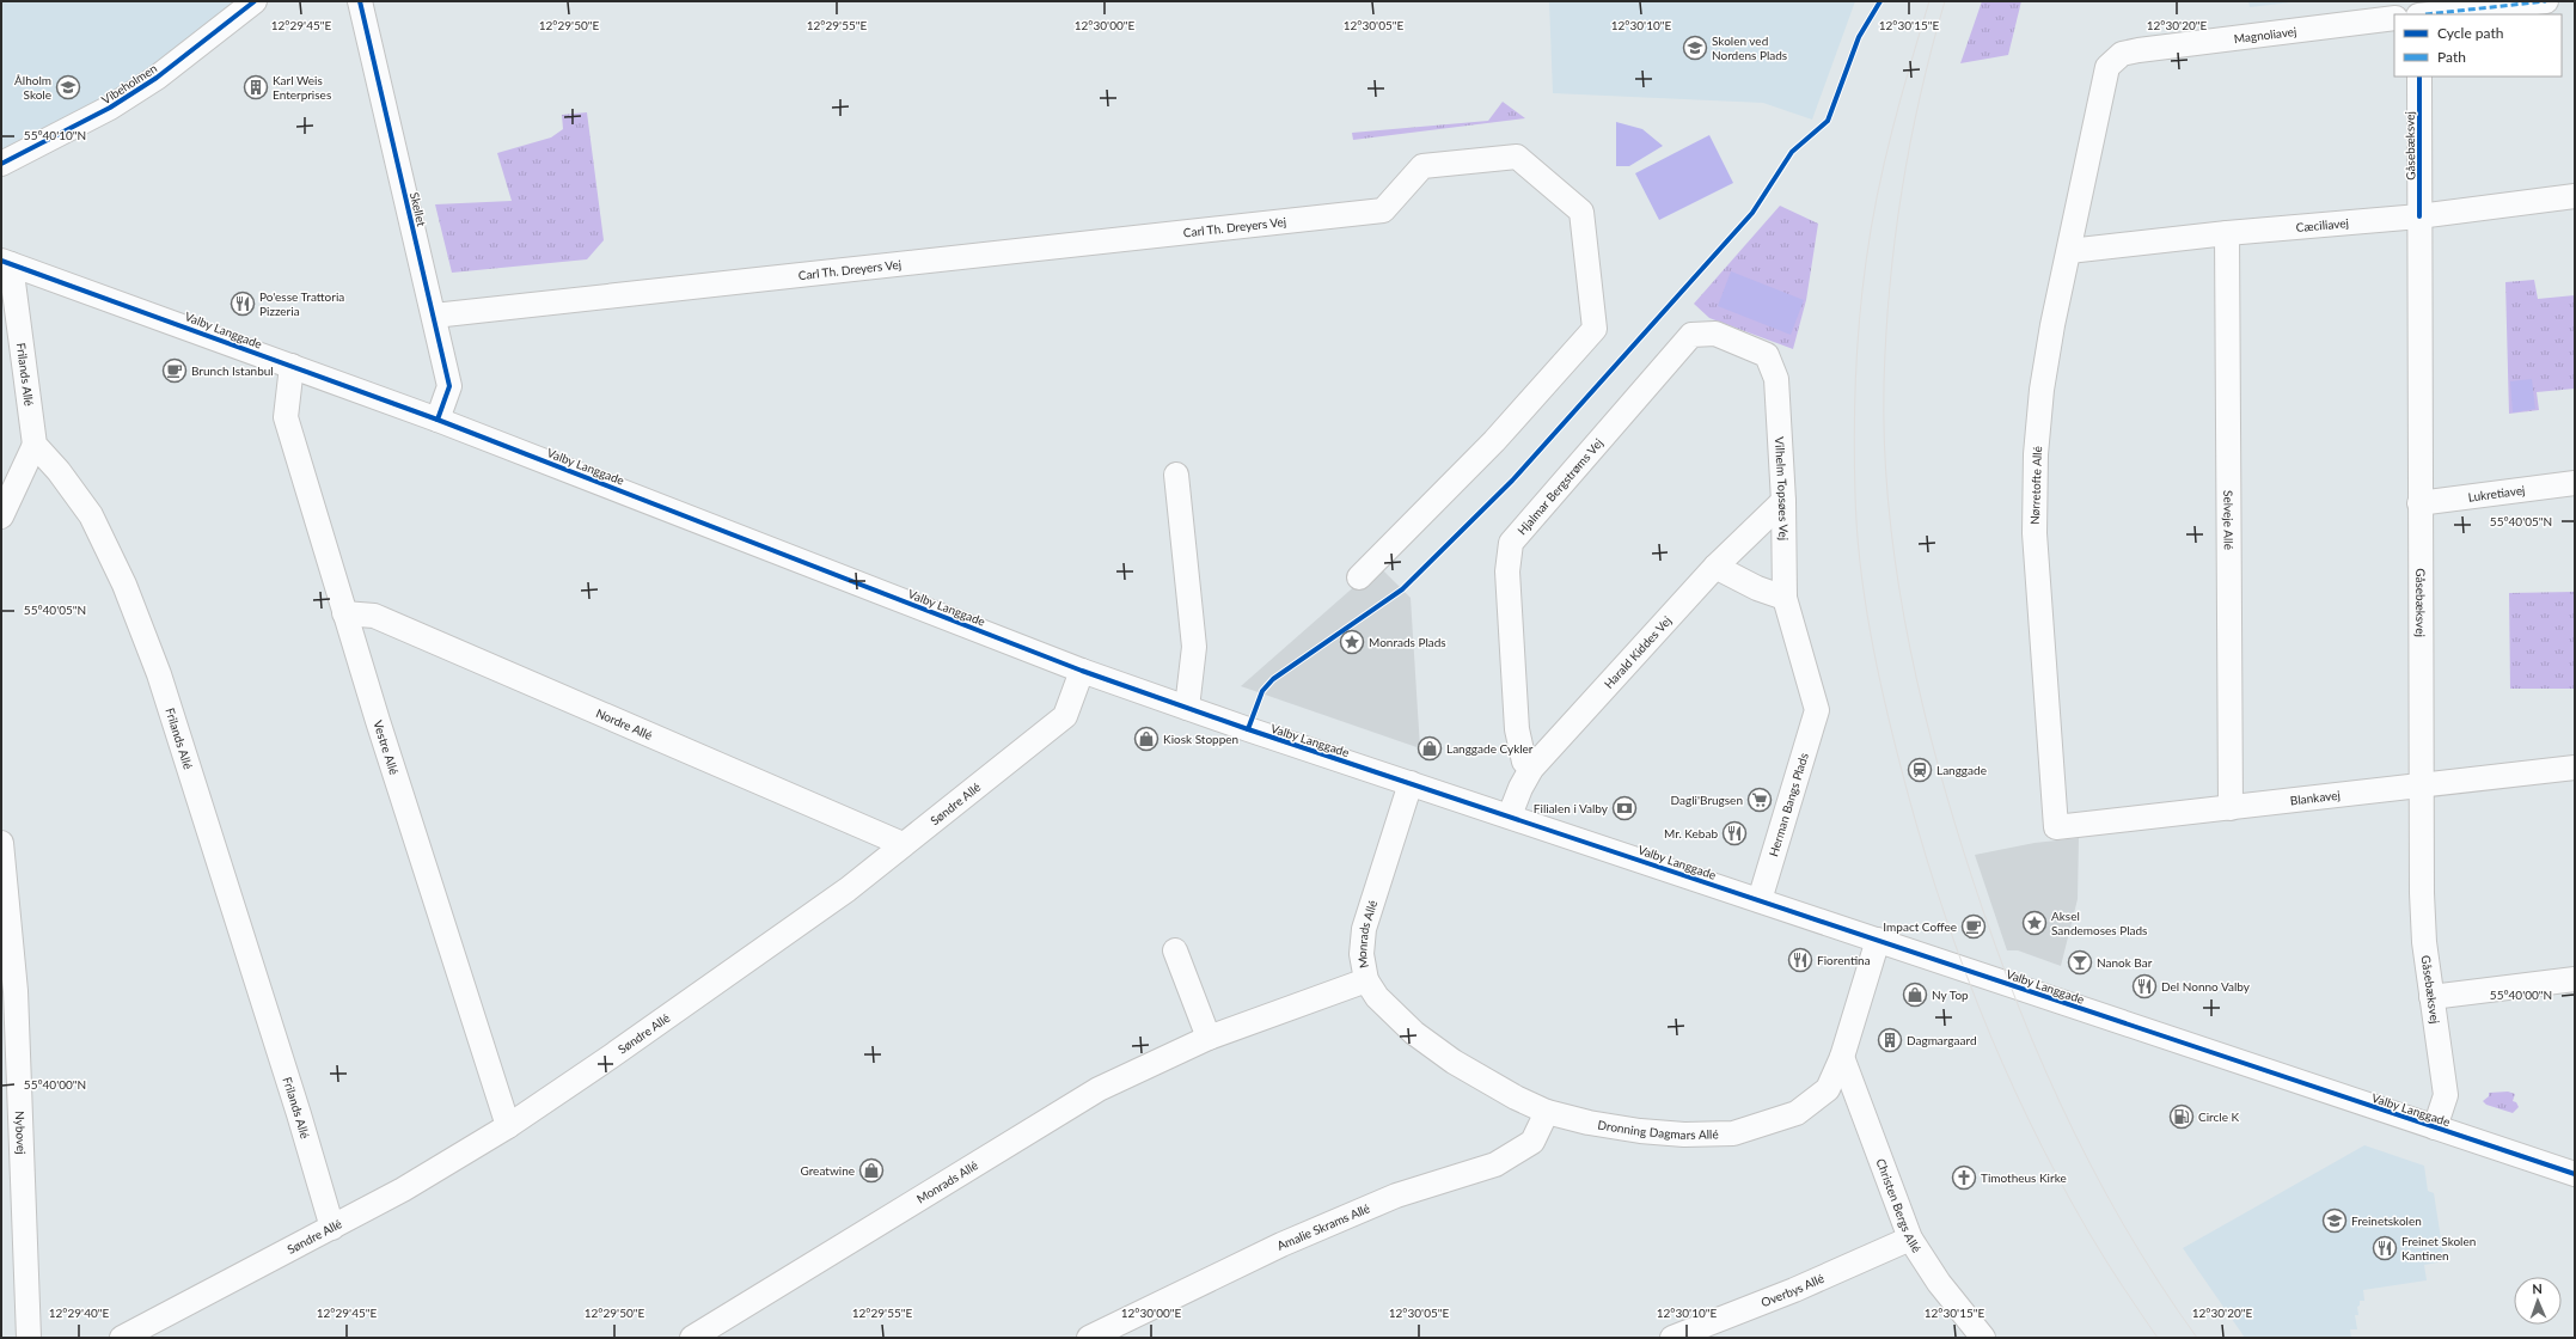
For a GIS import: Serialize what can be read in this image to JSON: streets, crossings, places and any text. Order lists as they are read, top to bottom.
{
  "streets": {
    "street": [
      "Magnoliavej",
      "Vibeholmen",
      "Gåsebæksvej",
      "Skellet",
      "Cæciliavej",
      "Carl Th. Dreyers Vej",
      "Valby Langgade",
      "Frilands Allé",
      "Nørretofte Allé",
      "Hjalmar Bergstrøms Vej",
      "Vilhelm Topsøes Vej",
      "Lukretiavej",
      "Selveje Allé",
      "Harald Kiddes Vej",
      "Nordre Allé",
      "Vestre Allé",
      "Blankavej",
      "Søndre Allé",
      "Herman Bangs Plads",
      "Monrads Allé",
      "Dronning Dagmars Allé",
      "Nybovej",
      "Christen Bergs Allé",
      "Amalie Skrams Allé",
      "Overbys Allé"
    ]
  },
  "crossings": [
    ["Magnoliavej", "Nørretofte Allé"],
    ["Gåsebæksvej", "Cæciliavej"],
    ["Gåsebæksvej", "Valby Langgade"],
    ["Gåsebæksvej", "Lukretiavej"],
    ["Gåsebæksvej", "Blankavej"],
    ["Skellet", "Carl Th. Dreyers Vej"],
    ["Skellet", "Valby Langgade"],
    ["Cæciliavej", "Nørretofte Allé"],
    ["Cæciliavej", "Selveje Allé"],
    ["Valby Langgade", "Frilands Allé"],
    ["Valby Langgade", "Harald Kiddes Vej"],
    ["Valby Langgade", "Vestre Allé"],
    ["Valby Langgade", "Søndre Allé"],
    ["Valby Langgade", "Herman Bangs Plads"],
    ["Valby Langgade", "Monrads Allé"],
    ["Valby Langgade", "Dronning Dagmars Allé"],
    ["Frilands Allé", "Søndre Allé"],
    ["Nørretofte Allé", "Blankavej"],
    ["Hjalmar Bergstrøms Vej", "Vilhelm Topsøes Vej"],
    ["Hjalmar Bergstrøms Vej", "Harald Kiddes Vej"],
    ["Vilhelm Topsøes Vej", "Harald Kiddes Vej"],
    ["Vilhelm Topsøes Vej", "Herman Bangs Plads"],
    ["Selveje Allé", "Blankavej"],
    ["Nordre Allé", "Vestre Allé"],
    ["Nordre Allé", "Søndre Allé"],
    ["Vestre Allé", "Søndre Allé"],
    ["Monrads Allé", "Dronning Dagmars Allé"],
    ["Dronning Dagmars Allé", "Christen Bergs Allé"],
    ["Dronning Dagmars Allé", "Amalie Skrams Allé"],
    ["Christen Bergs Allé", "Overbys Allé"]
  ],
  "places": {
    "school or university": ["Skolen ved Nordens Plads", "Ålholm Skole", "Freinetskolen"],
    "building": ["Karl Weis Enterprises", "Dagmargaard"],
    "restaurant": [
      "Po'esse Trattoria Pizzeria",
      "Mr. Kebab",
      "Fiorentina",
      "Del Nonno Valby",
      "Freinet Skolen Kantinen"
    ],
    "cafe": ["Brunch Istanbul", "Impact Coffee"],
    "place": ["Monrads Plads", "Aksel Sandemoses Plads"],
    "shop": [
      "Kiosk Stoppen",
      "Langgade Cykler",
      "Ny Top",
      "Greatwine"
    ],
    "station": ["Langgade"],
    "supermarket": ["Dagli'Brugsen"],
    "bank": ["Filialen i Valby"],
    "bar": ["Nanok Bar"],
    "fuel station": ["Circle K"],
    "church": ["Timotheus Kirke"]
  },
  "legend": ["Cycle path", "Path"],
  "north": "top",
  "coordinates": [
    "12°29'45\"E",
    "12°29'50\"E",
    "12°29'55\"E",
    "12°30'00\"E",
    "12°30'05\"E",
    "12°30'10\"E",
    "12°30'15\"E",
    "12°30'20\"E",
    "55°40'10\"N",
    "55°40'05\"N",
    "55°40'00\"N",
    "12°29'40\"E"
  ]
}
